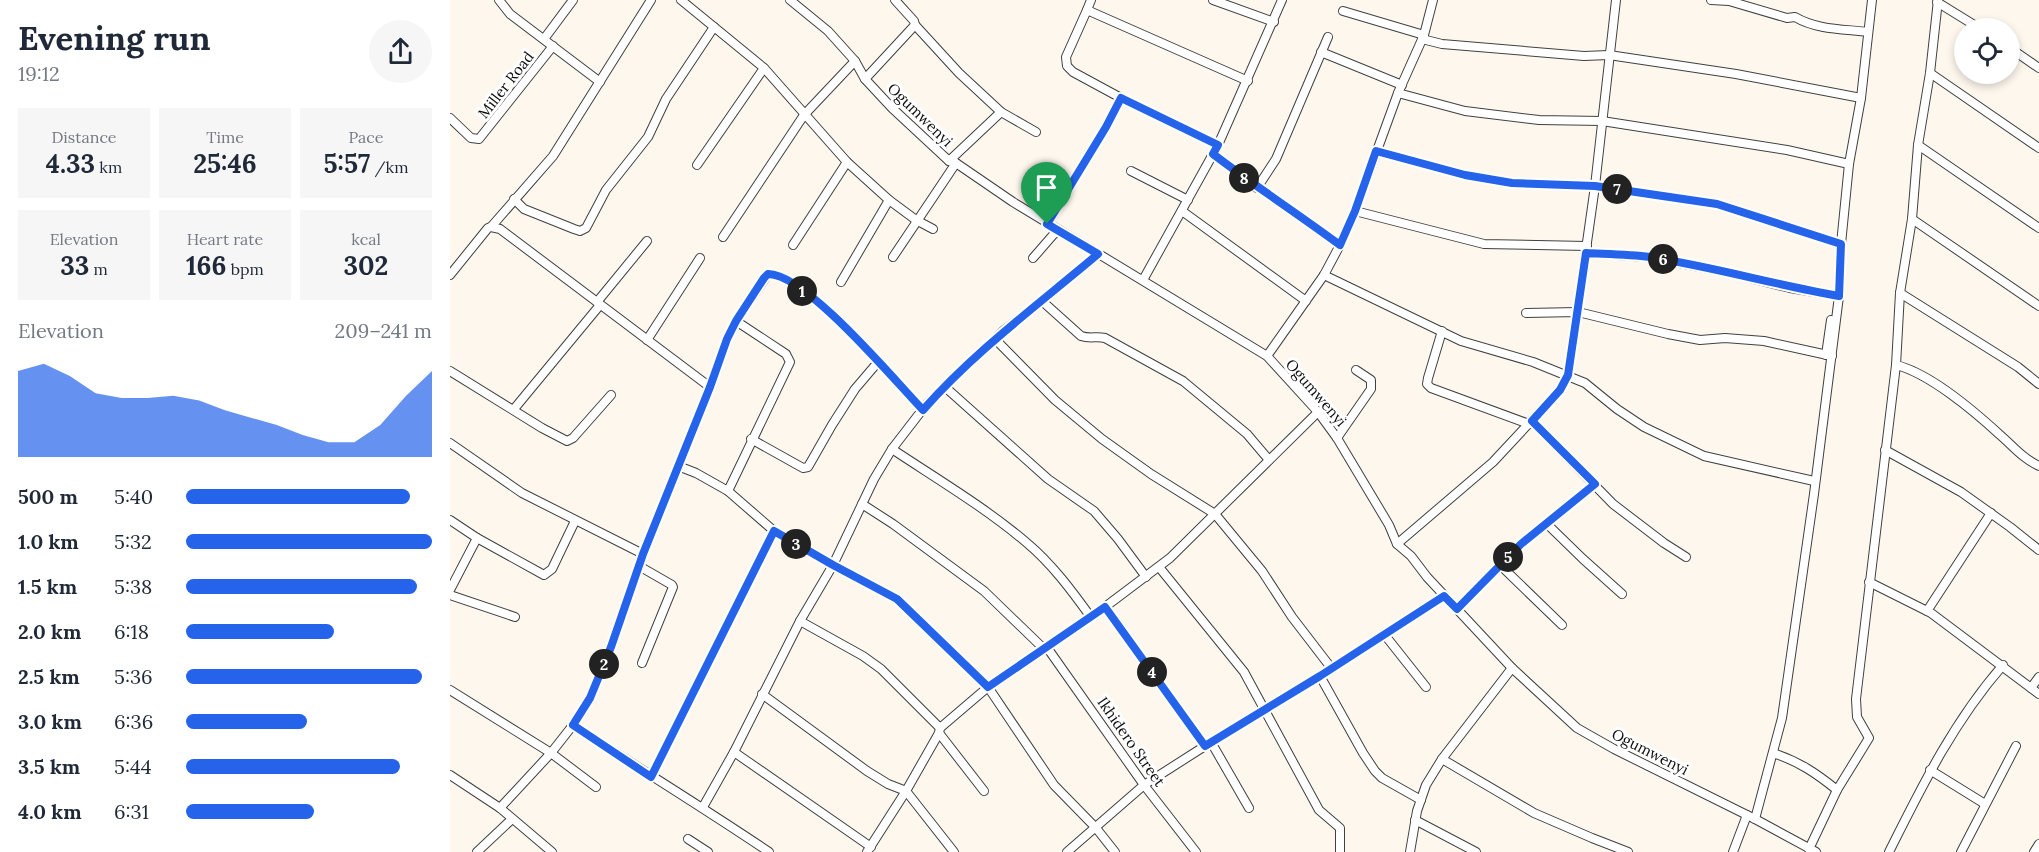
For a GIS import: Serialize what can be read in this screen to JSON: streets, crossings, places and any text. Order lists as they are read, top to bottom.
{
  "streets": {
    "street": ["Miller Road", "Ogumwenyi", "Ikhidero Street"]
  },
  "page": {
    "heading": ["Evening run", "19:12"],
    "stats": [
      ["Distance", "4.33 km"],
      ["Time", "25:46"],
      ["Pace", "5:57 /km"],
      ["Elevation", "33 m"],
      ["Heart rate", "166 bpm"],
      ["kcal", "302"]
    ],
    "pins": [
      "8",
      "7",
      "6",
      "1",
      "3",
      "5",
      "2",
      "4"
    ],
    "chart": ["Elevation", "209–241 m"],
    "list": [
      {
        "name": "500 m",
        "note": "5:40"
      },
      {
        "name": "1.0 km",
        "note": "5:32"
      },
      {
        "name": "1.5 km",
        "note": "5:38"
      },
      {
        "name": "2.0 km",
        "note": "6:18"
      },
      {
        "name": "2.5 km",
        "note": "5:36"
      },
      {
        "name": "3.0 km",
        "note": "6:36"
      },
      {
        "name": "3.5 km",
        "note": "5:44"
      },
      {
        "name": "4.0 km",
        "note": "6:31"
      }
    ]
  }
}
